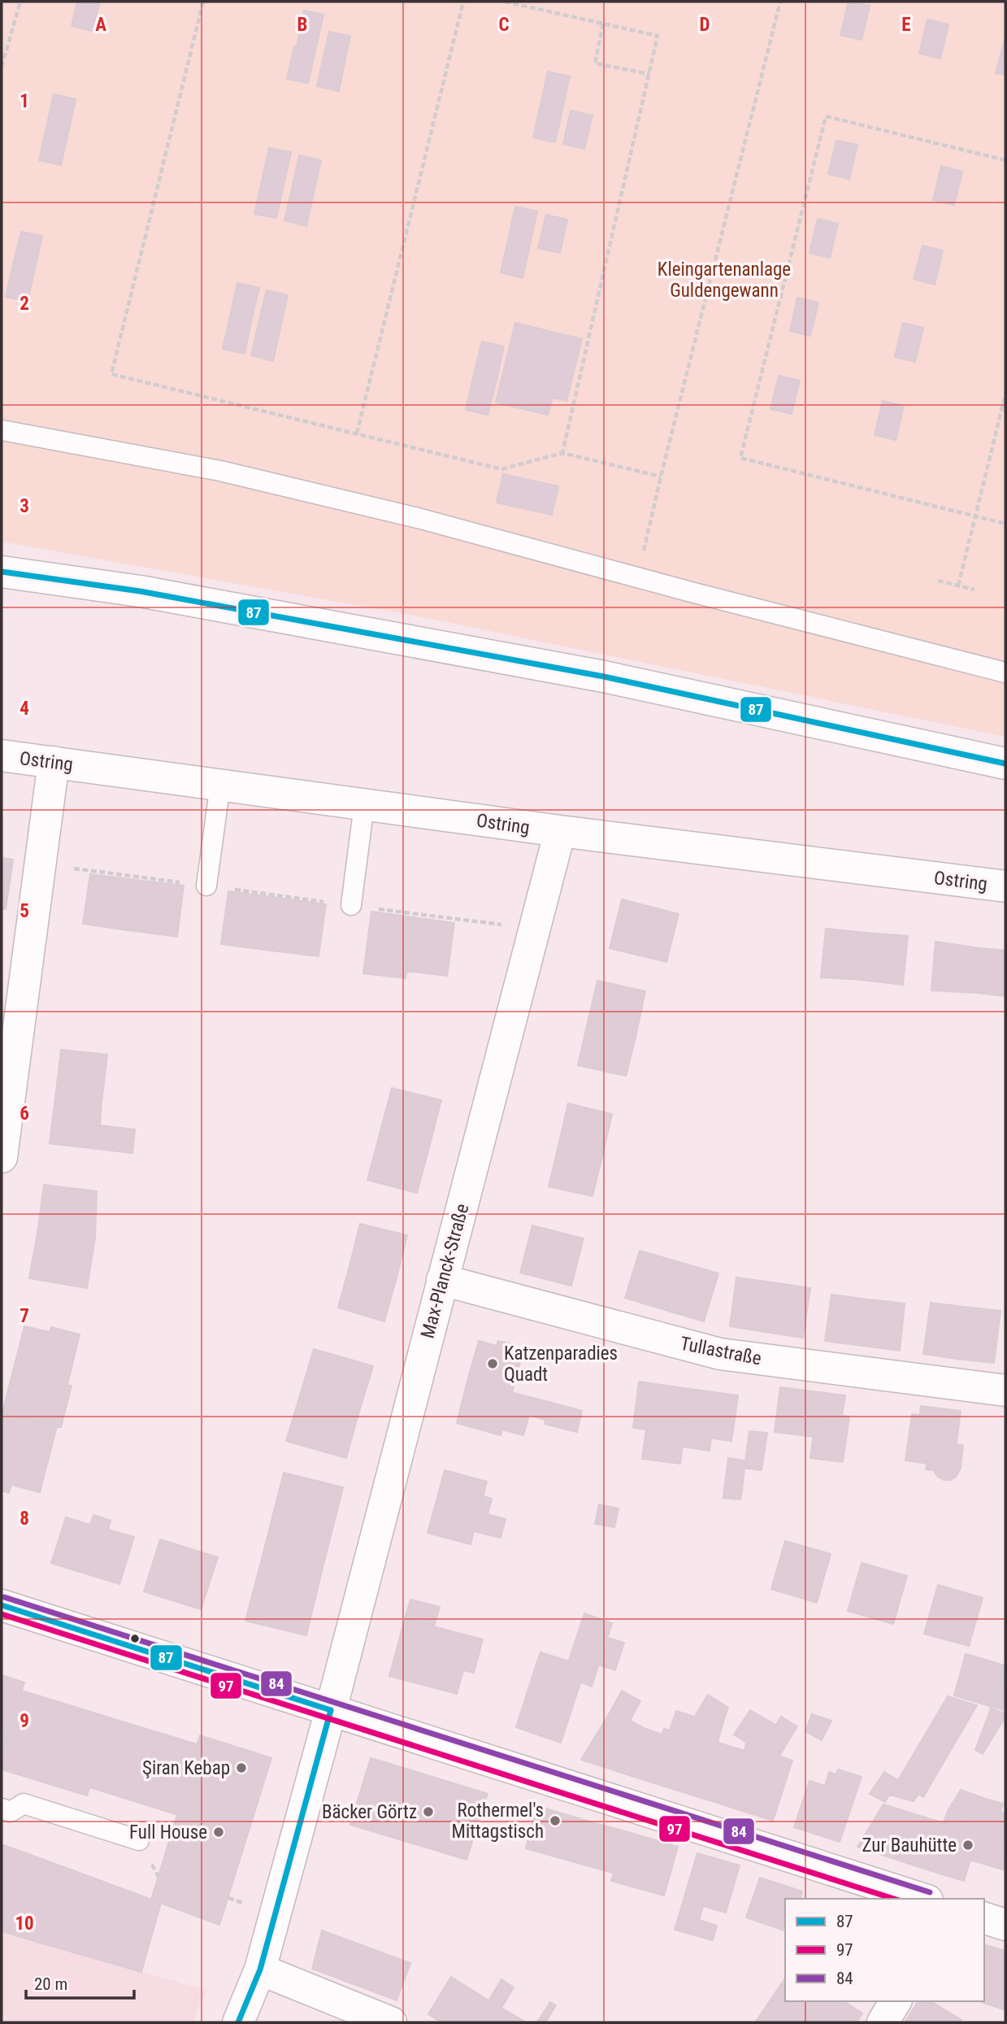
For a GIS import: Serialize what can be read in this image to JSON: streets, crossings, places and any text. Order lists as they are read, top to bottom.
{
  "streets": {
    "street": ["Ostring", "Max-Planck-Straße", "Tullastraße"]
  },
  "crossings": [
    ["Ostring", "Max-Planck-Straße"],
    ["Max-Planck-Straße", "Tullastraße"]
  ],
  "parks": ["Kleingartenanlage Guldengewann"],
  "places": [
    "Katzenparadies Quadt",
    "Şiran Kebap",
    "Bäcker Görtz",
    "Rothermel's Mittagstisch",
    "Full House",
    "Zur Bauhütte"
  ],
  "lines": ["transit line 87", "transit line 84", "transit line 97"],
  "legend": ["87", "97", "84"],
  "scale_bar": "20 m",
  "grid": {
    "columns": [
      "A",
      "B",
      "C",
      "D",
      "E"
    ],
    "rows": [
      "1",
      "2",
      "3",
      "4",
      "5",
      "6",
      "7",
      "8",
      "9",
      "10"
    ]
  }
}
